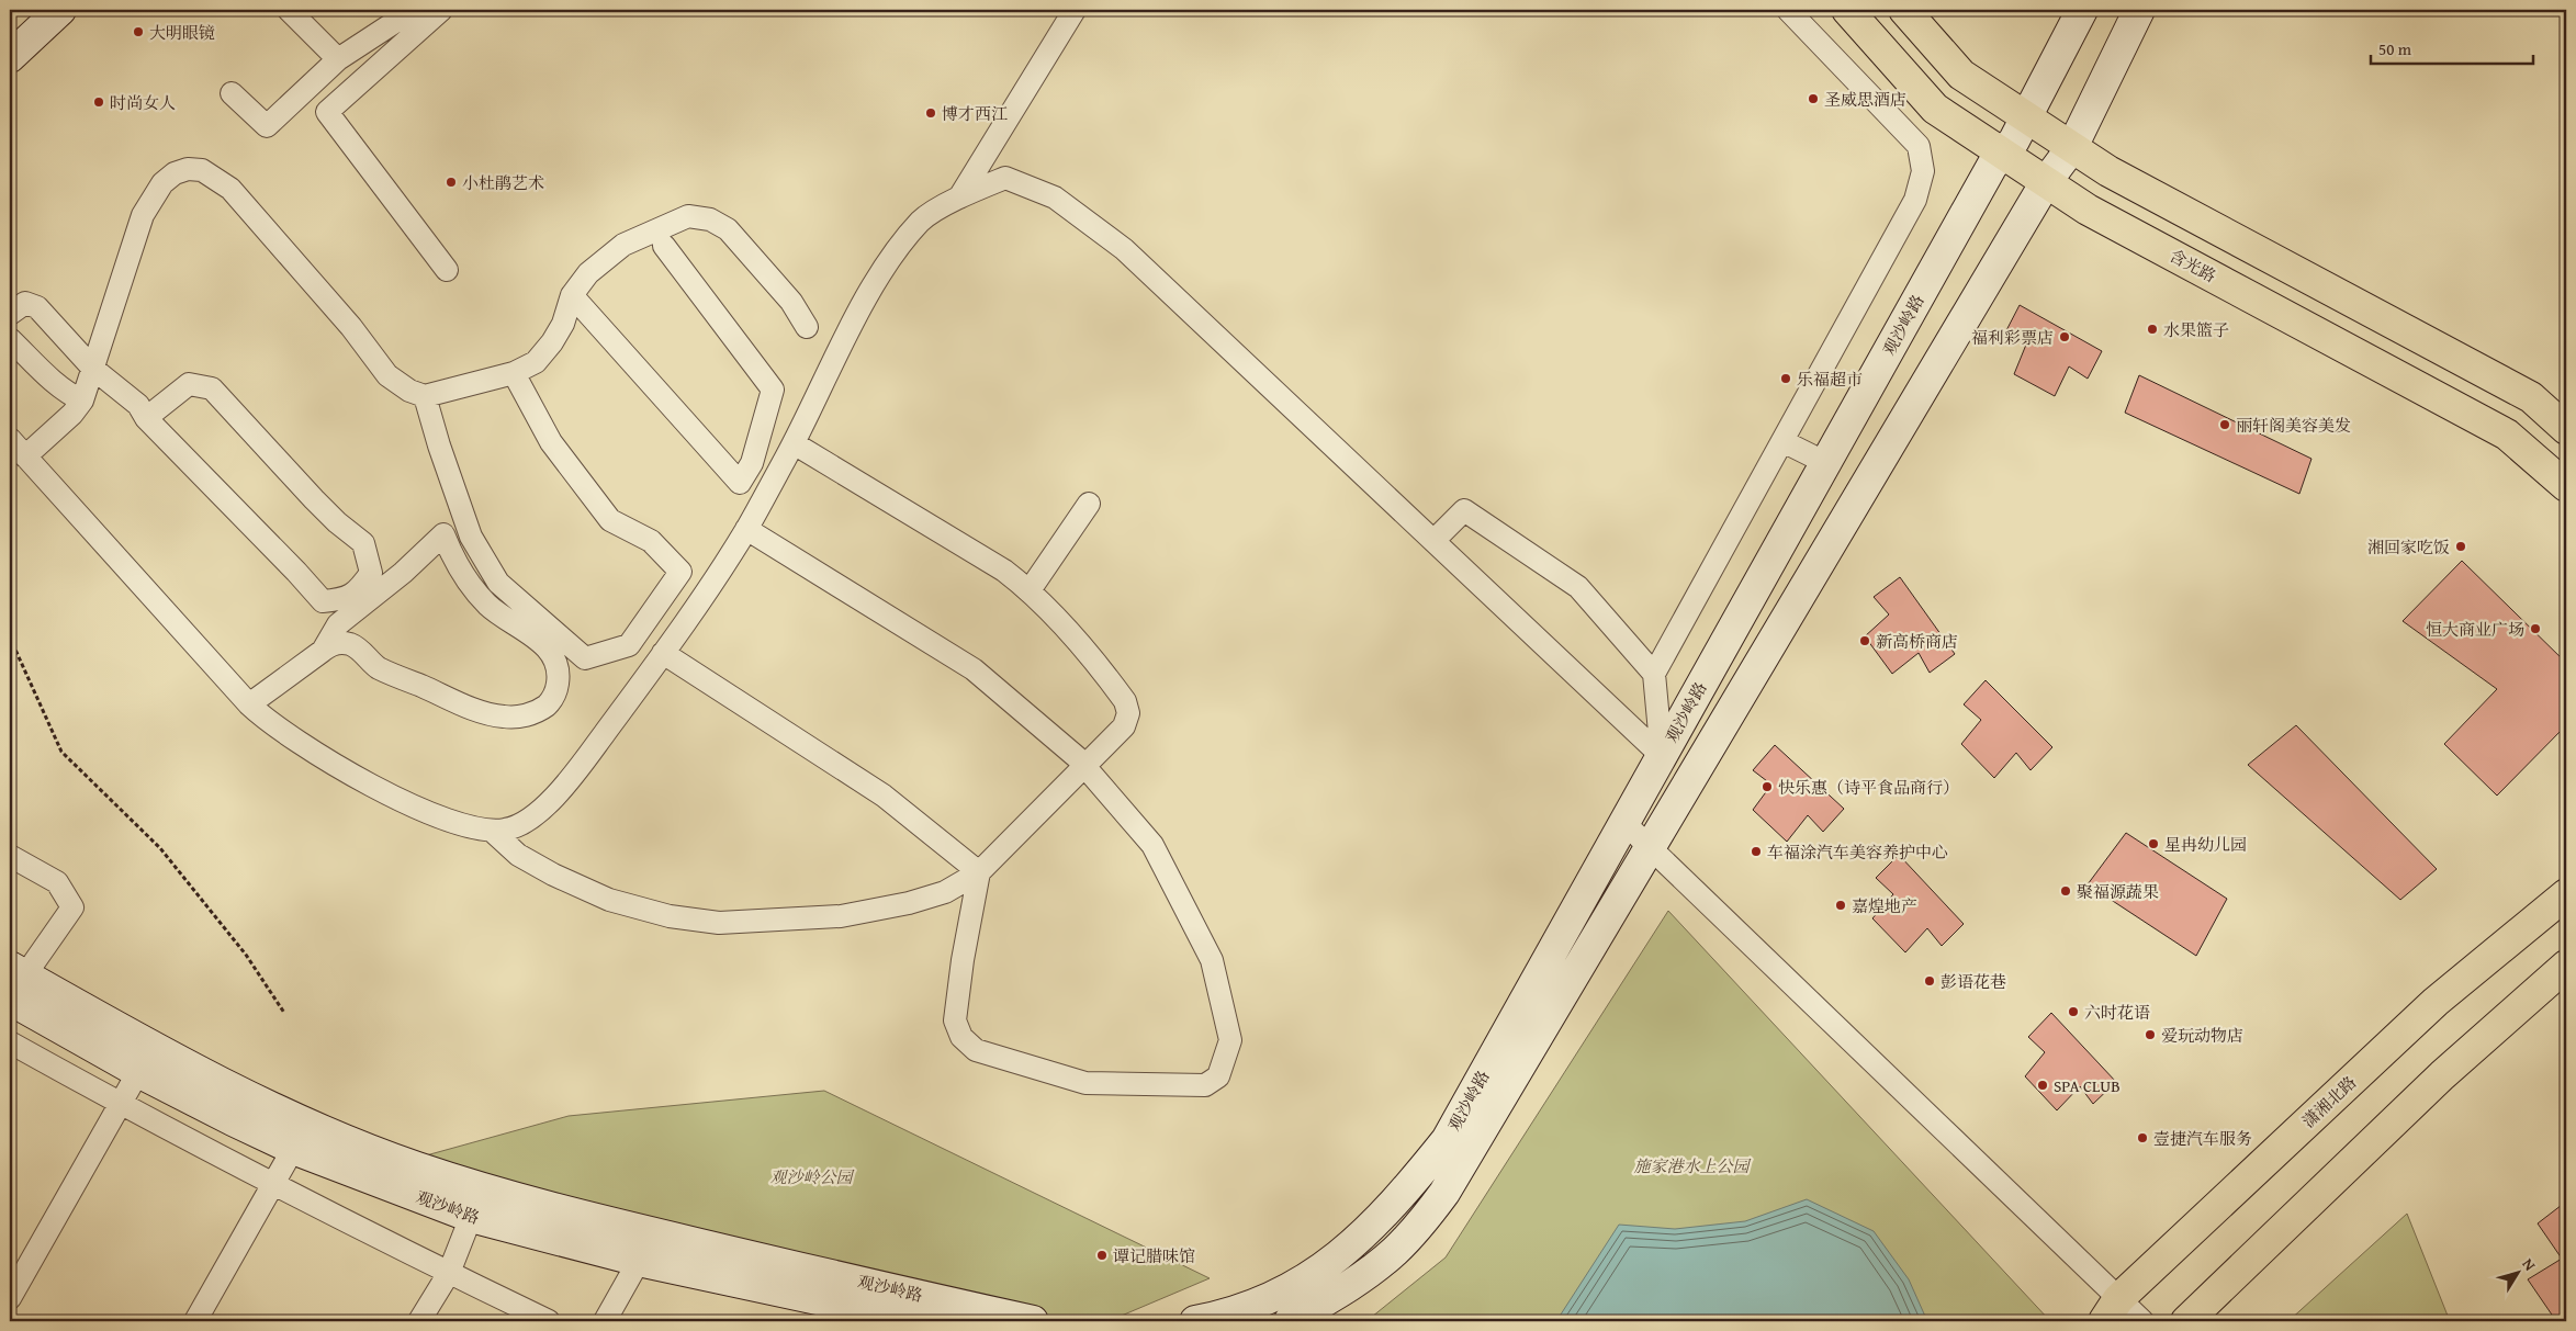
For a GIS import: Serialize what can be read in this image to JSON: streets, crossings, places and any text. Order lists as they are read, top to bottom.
{
  "streets": {
    "main road": ["含光路", "观沙岭路", "潇湘北路"]
  },
  "crossings": [
    ["含光路", "观沙岭路"]
  ],
  "parks": ["施家港水上公园", "观沙岭公园"],
  "places": [
    "大明眼镜",
    "圣威思酒店",
    "时尚女人",
    "博才西江",
    "小杜鹃艺术",
    "水果篮子",
    "福利彩票店",
    "乐福超市",
    "丽轩阁美容美发",
    "湘回家吃饭",
    "恒大商业广场",
    "新高桥商店",
    "快乐惠（诗平食品商行）",
    "星冉幼儿园",
    "车福涂汽车美容养护中心",
    "聚福源蔬果",
    "嘉煌地产",
    "彭语花巷",
    "六时花语",
    "爱玩动物店",
    "SPA CLUB",
    "壹捷汽车服务",
    "谭记腊味馆"
  ],
  "scale_bar": "50 m",
  "north": "top right"
}
